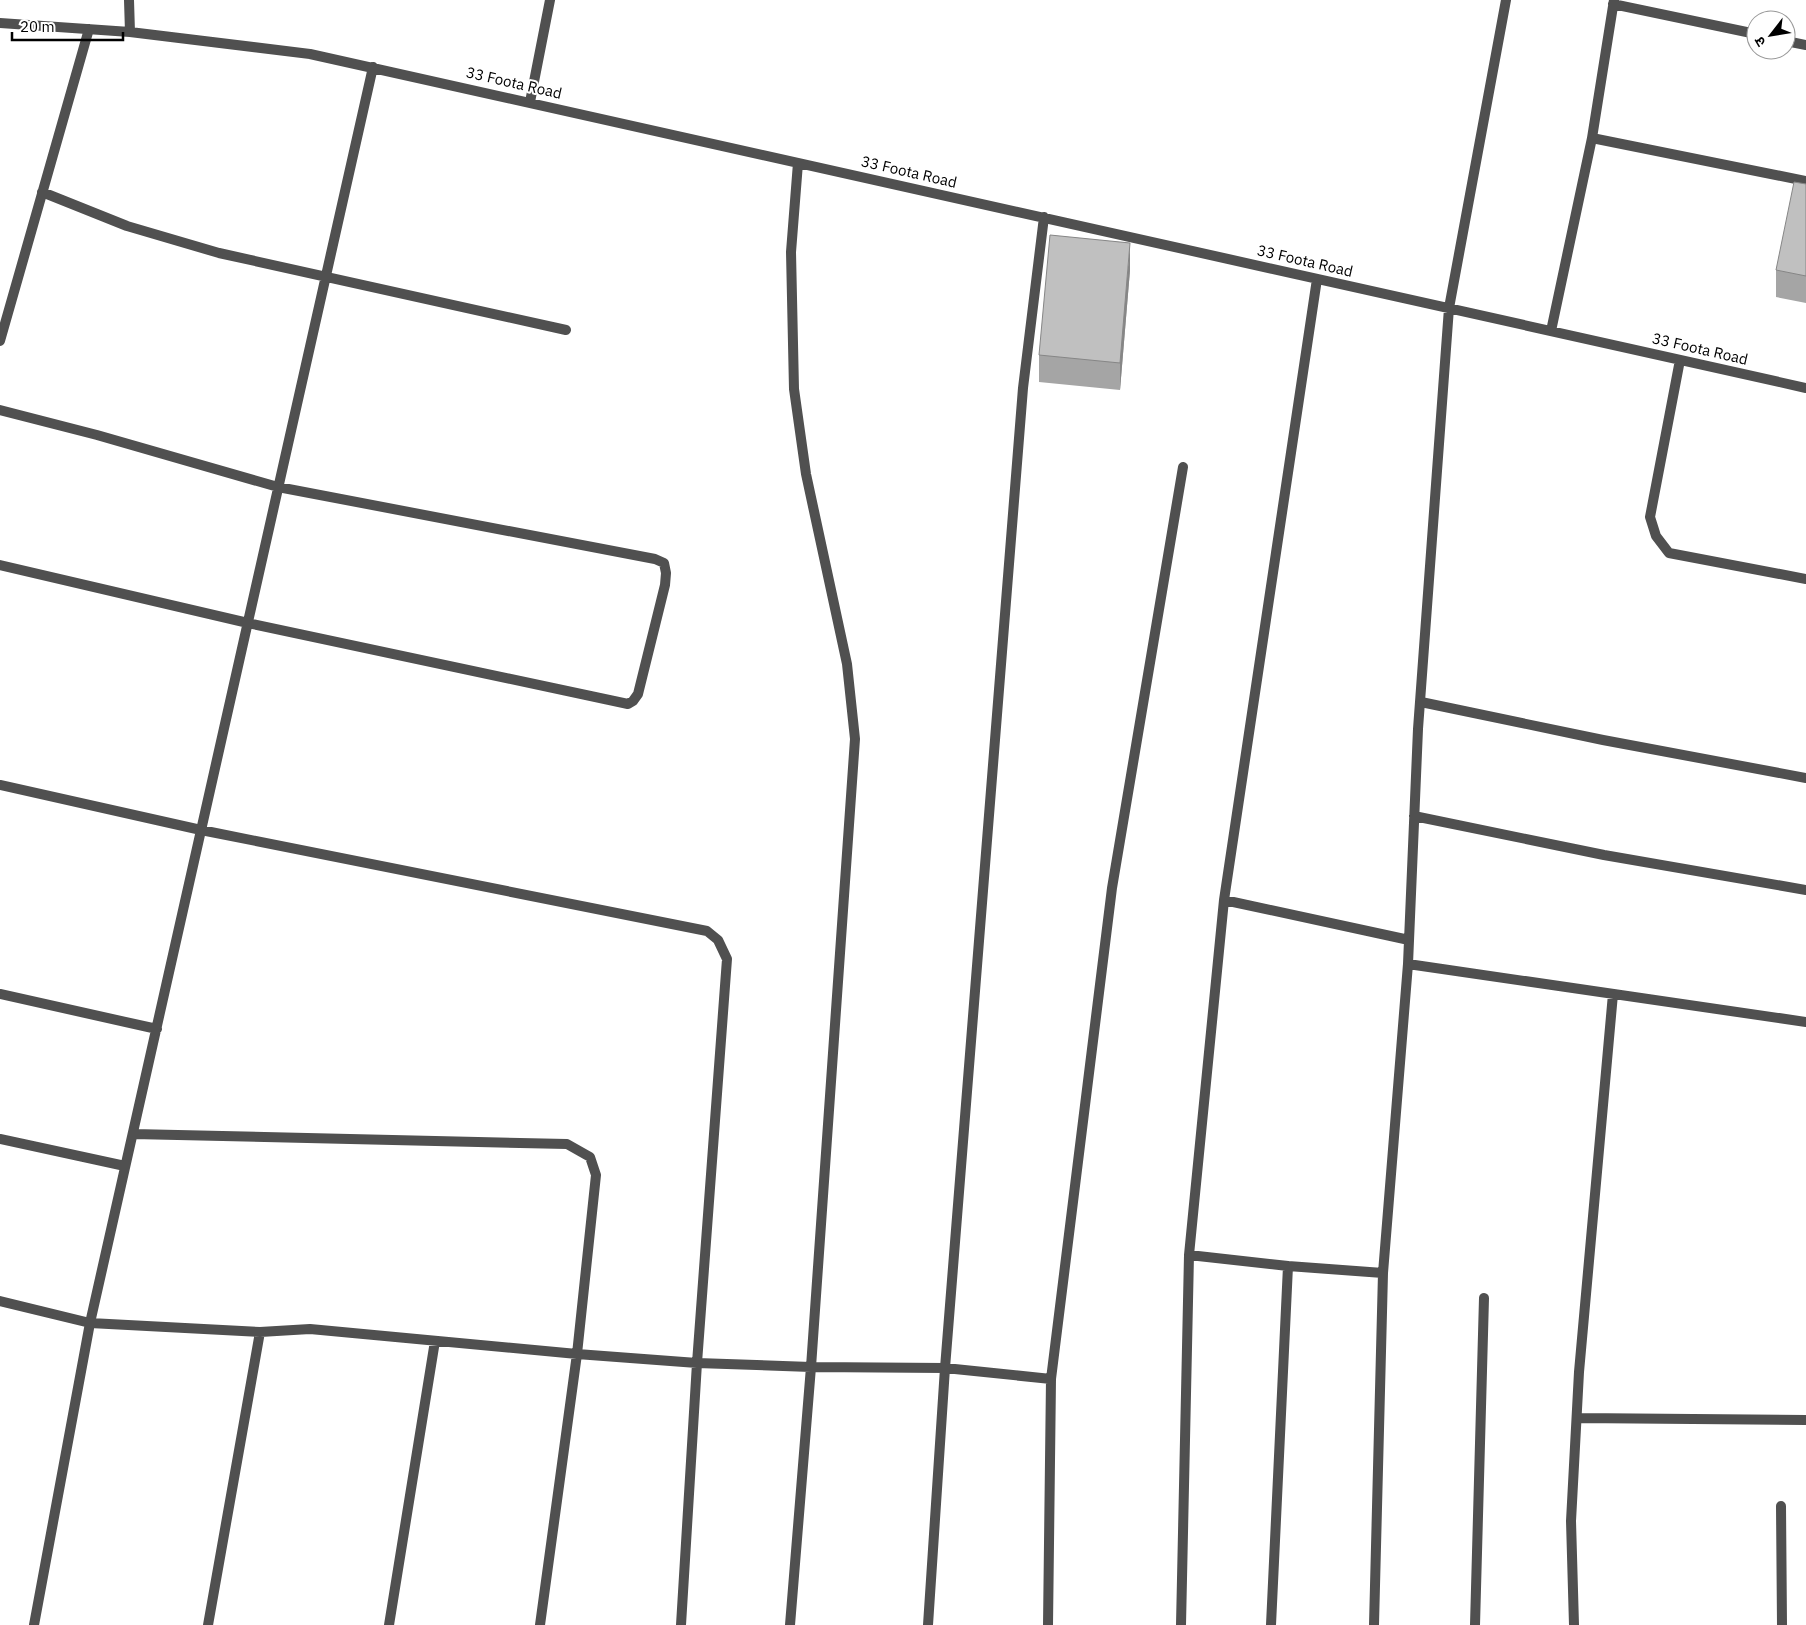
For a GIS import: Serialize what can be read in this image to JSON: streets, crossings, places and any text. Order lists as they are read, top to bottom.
{
  "streets": {
    "street": ["33 Foota Road"]
  },
  "scale_bar": "20 m",
  "north": "bottom left"
}
